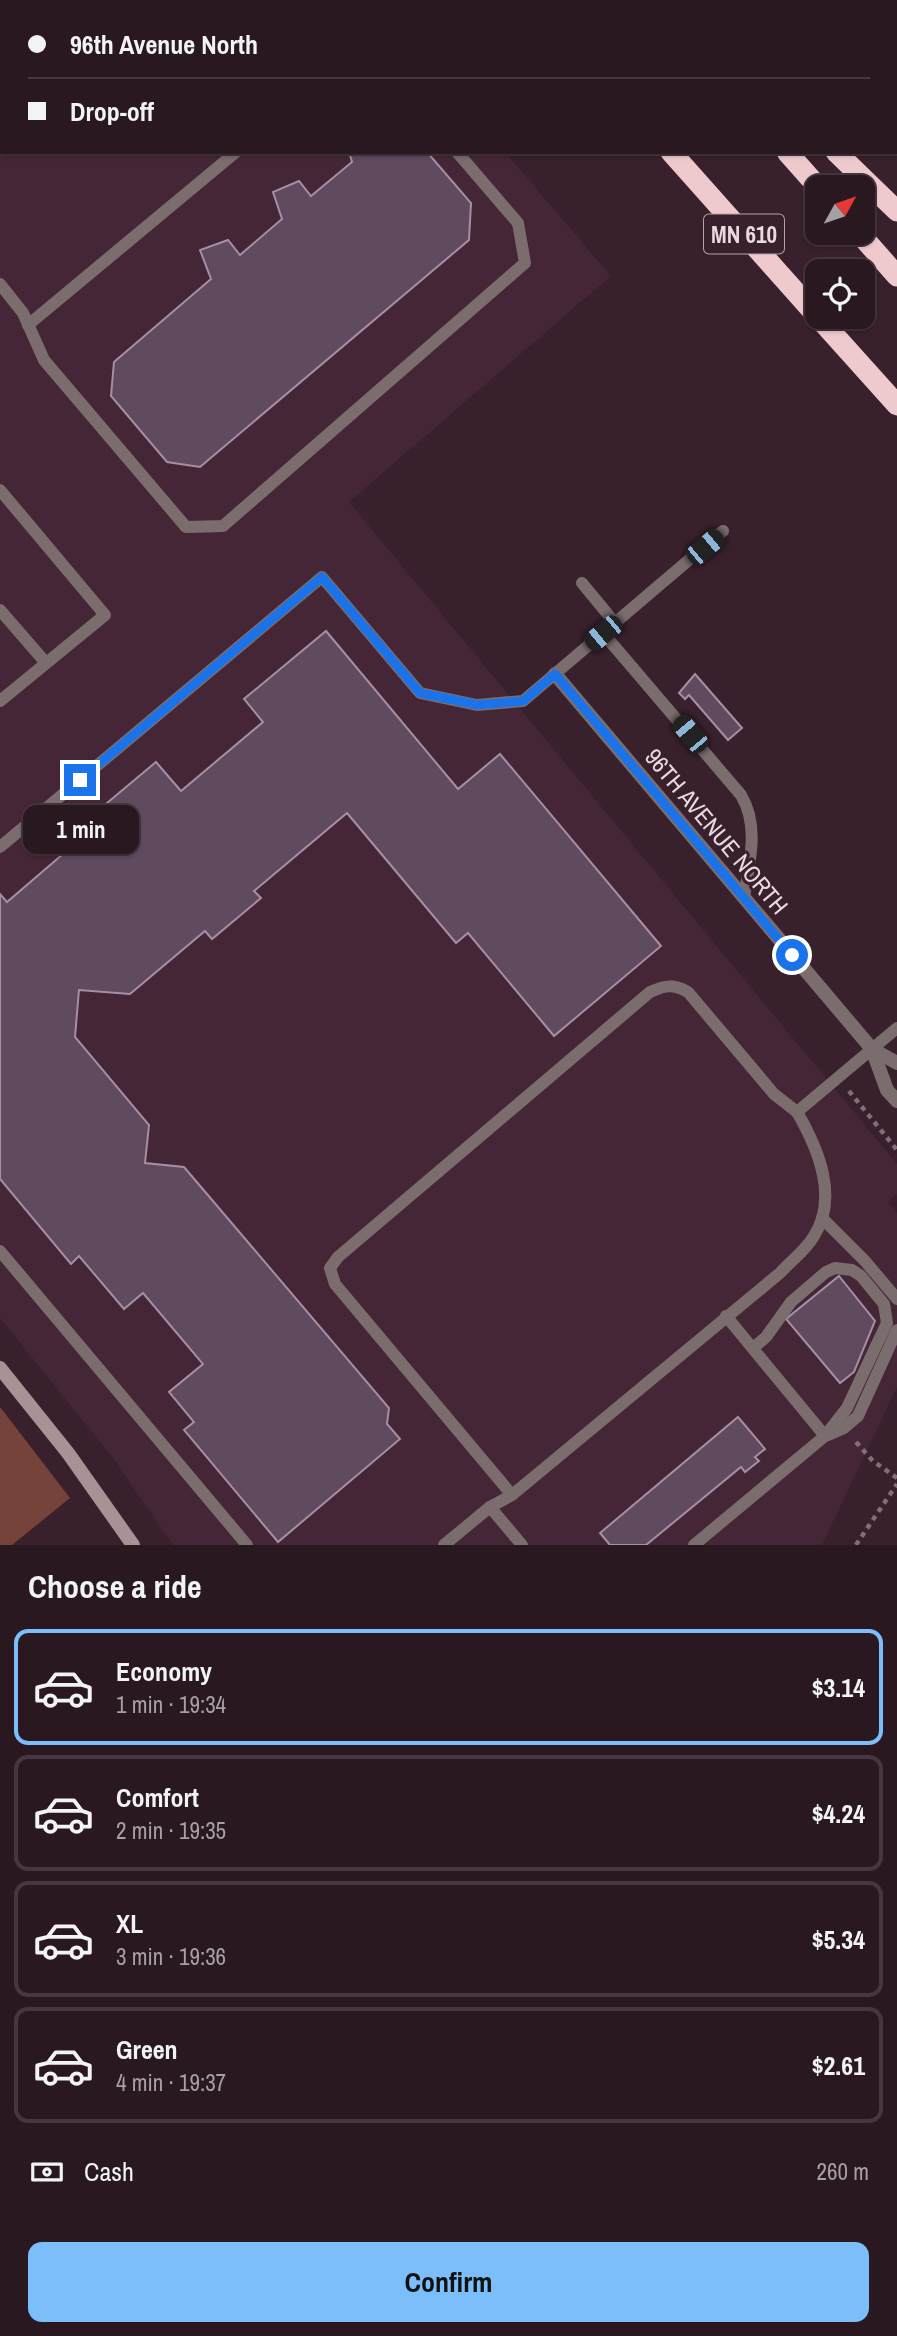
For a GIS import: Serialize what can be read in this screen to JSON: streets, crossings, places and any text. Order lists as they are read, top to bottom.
{
  "streets": {
    "highway": ["MN 610"],
    "street": ["96TH AVENUE NORTH"]
  },
  "north": "top right",
  "page": {
    "banner": ["96th Avenue North", "Drop-off"],
    "bubble": "1 min",
    "heading": "Choose a ride",
    "list": [
      {
        "name": "Economy",
        "note": "1 min · 19:34",
        "value": "$3.14"
      },
      {
        "name": "Comfort",
        "note": "2 min · 19:35",
        "value": "$4.24"
      },
      {
        "name": "XL",
        "note": "3 min · 19:36",
        "value": "$5.34"
      },
      {
        "name": "Green",
        "note": "4 min · 19:37",
        "value": "$2.61"
      }
    ],
    "pay": ["Cash", "260 m"],
    "buttons": "Confirm"
  }
}
